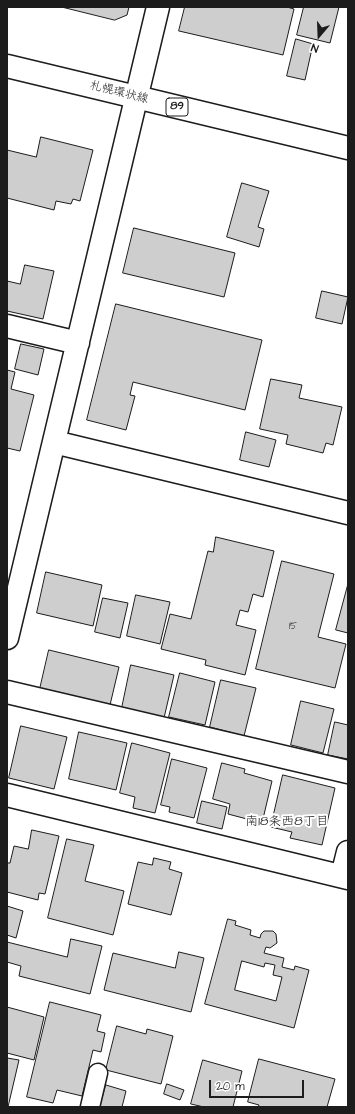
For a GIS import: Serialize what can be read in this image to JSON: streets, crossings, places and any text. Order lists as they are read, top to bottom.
{
  "streets": {
    "street": ["札幌環状線", "89"]
  },
  "districts": ["南18条西8丁目"],
  "house_numbers": ["15"],
  "scale_bar": "20 m",
  "north": "bottom"
}
